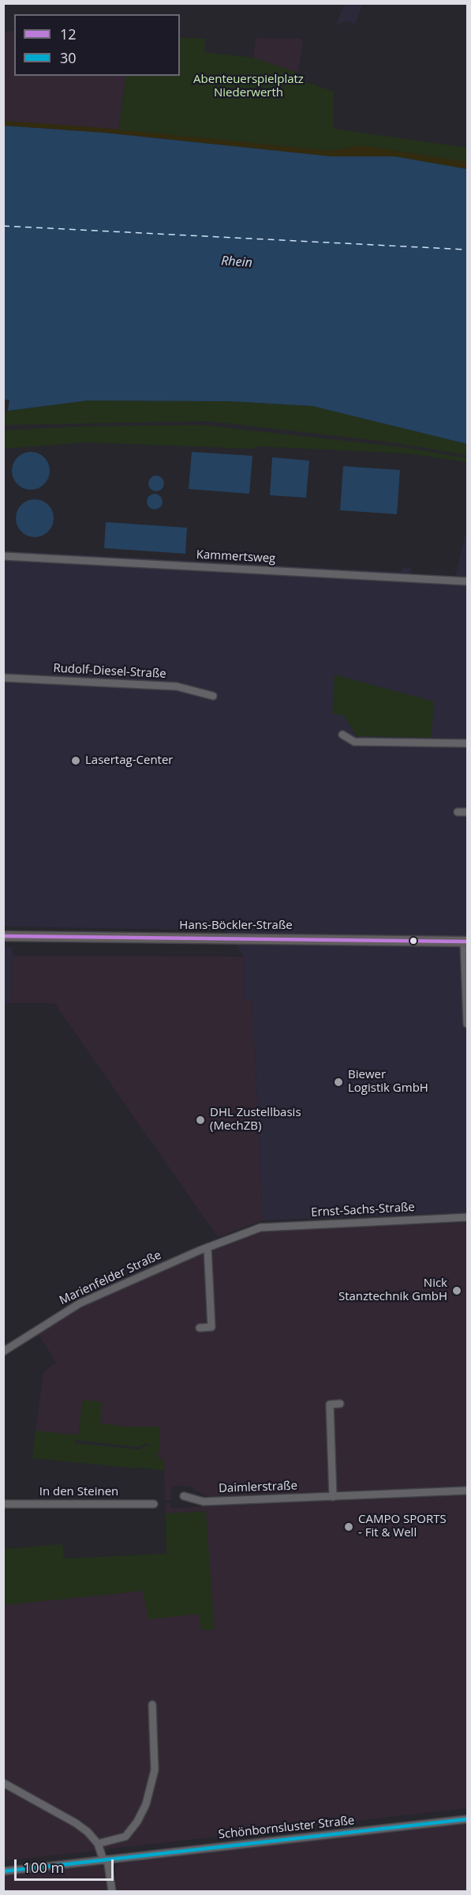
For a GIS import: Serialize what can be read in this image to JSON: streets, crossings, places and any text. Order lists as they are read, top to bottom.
{
  "streets": {
    "main road": ["Hans-Böckler-Straße"],
    "street": [
      "Kammertsweg",
      "Rudolf-Diesel-Straße",
      "Ernst-Sachs-Straße",
      "Marienfelder Straße",
      "Daimlerstraße",
      "In den Steinen",
      "Schönbornsluster Straße"
    ]
  },
  "crossings": [
    ["Ernst-Sachs-Straße", "Marienfelder Straße"]
  ],
  "water": ["Rhein"],
  "parks": ["Abenteuerspielplatz Niederwerth"],
  "places": [
    "Lasertag-Center",
    "Biewer Logistik GmbH",
    "DHL Zustellbasis (MechZB)",
    "Nick Stanztechnik GmbH",
    "CAMPO SPORTS - Fit & Well"
  ],
  "lines": ["transit line 12", "transit line 30"],
  "legend": ["12", "30"],
  "scale_bar": "100 m"
}
